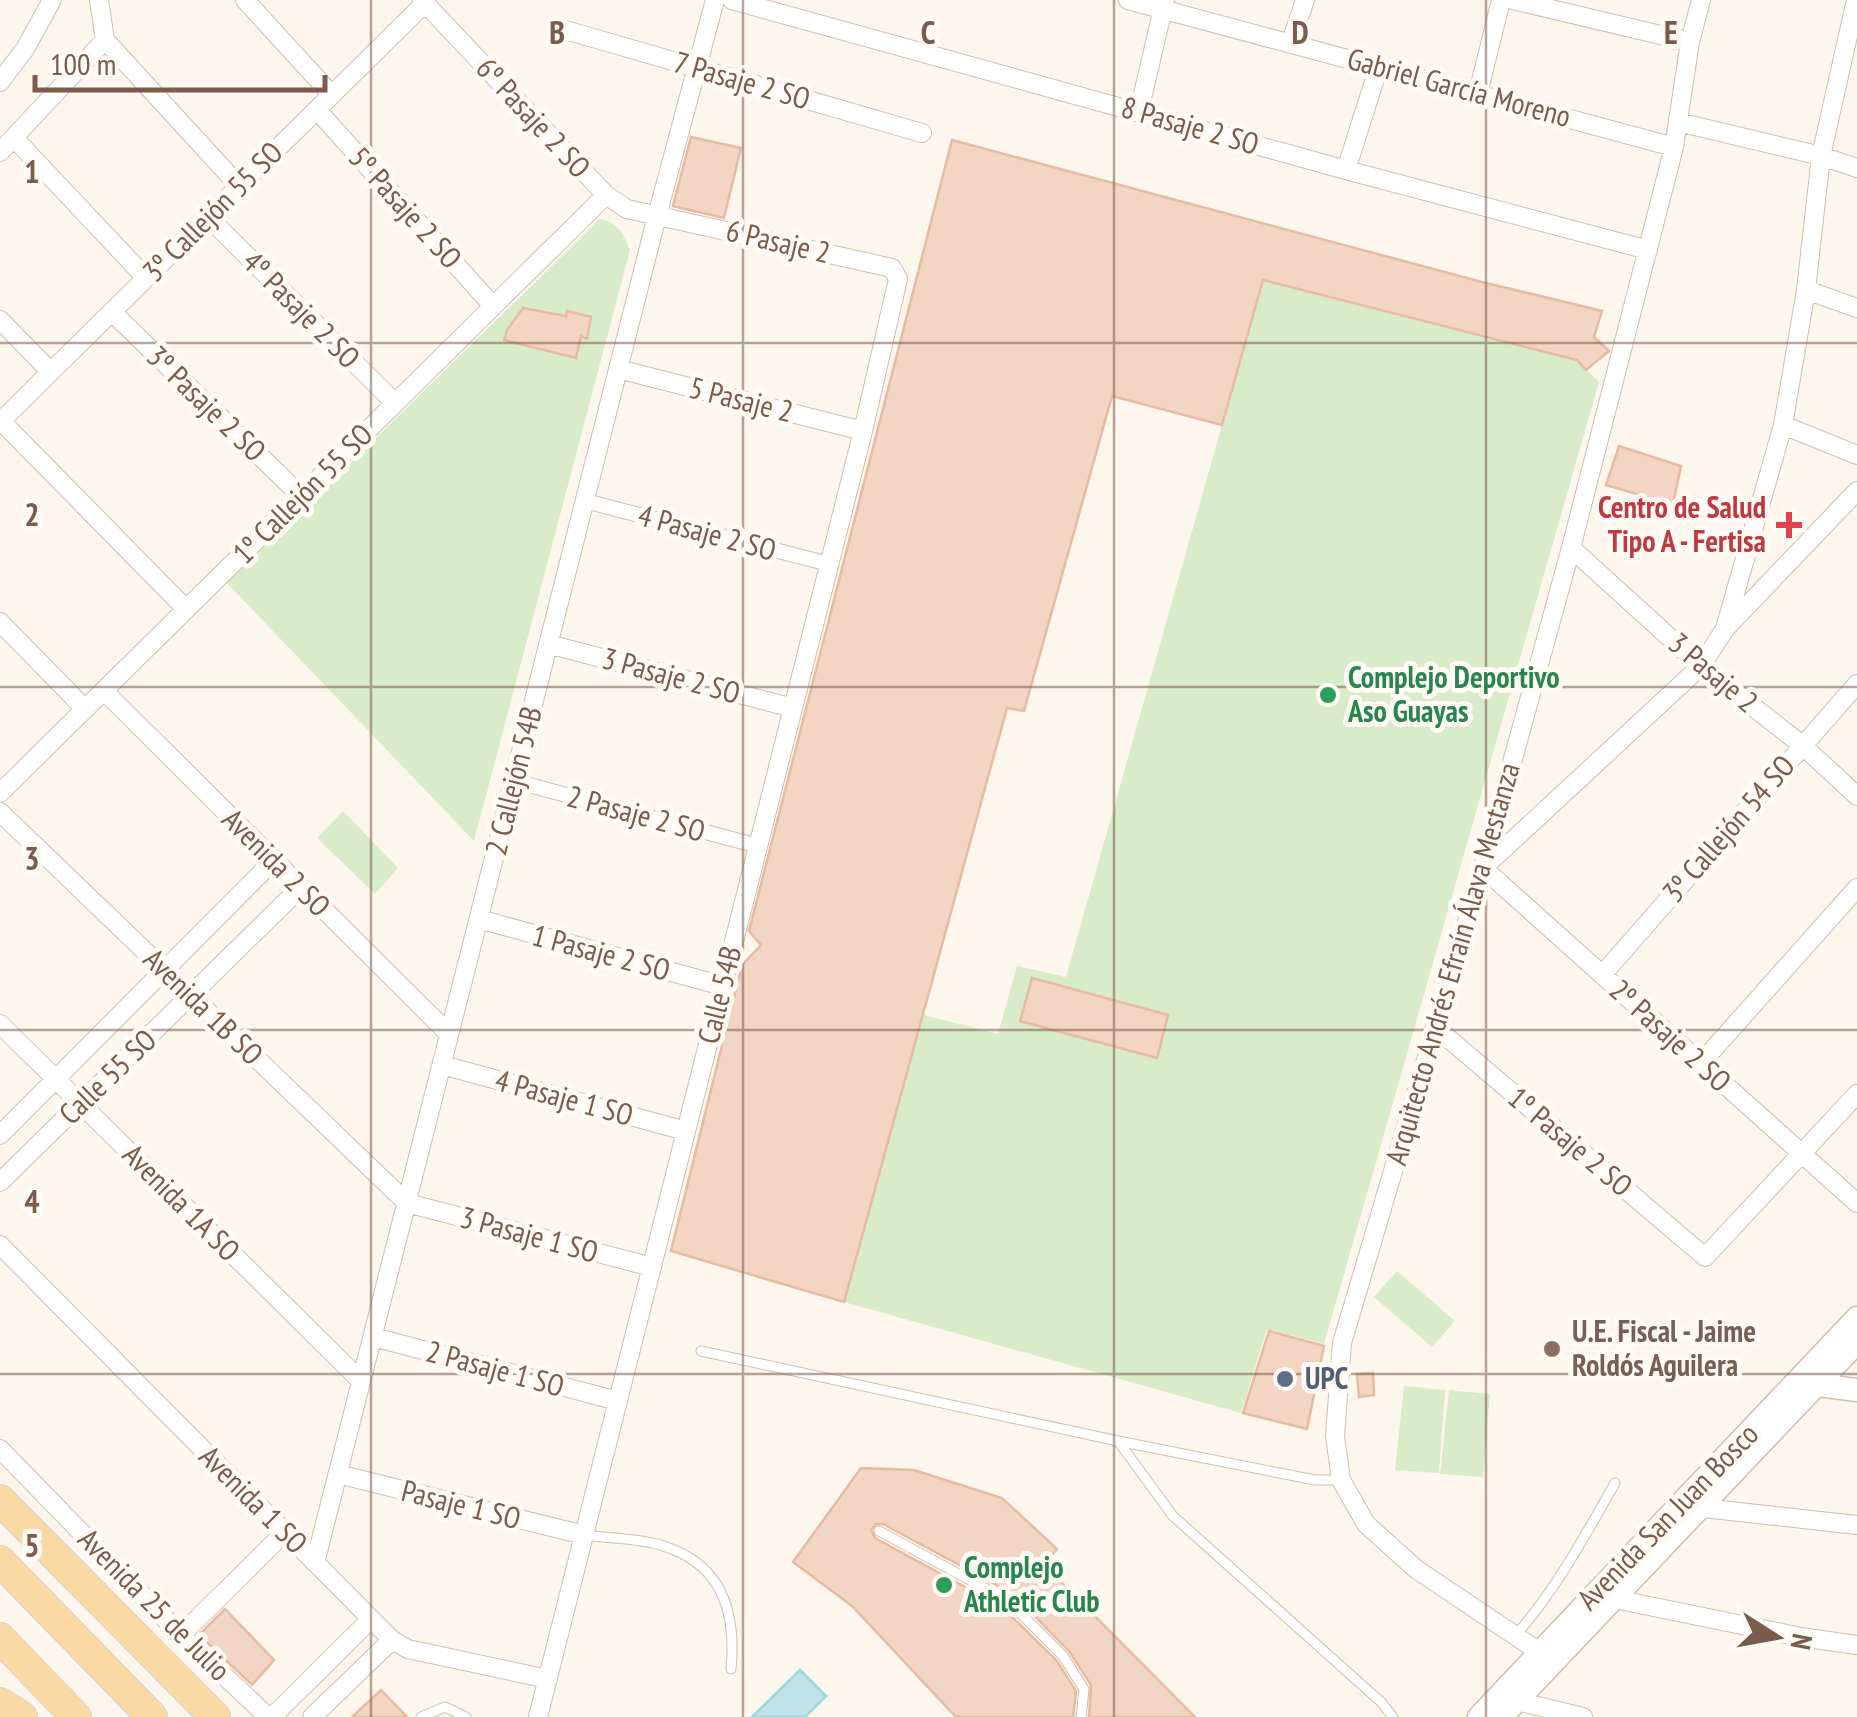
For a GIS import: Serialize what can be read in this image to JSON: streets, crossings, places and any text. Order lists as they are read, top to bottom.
{
  "streets": {
    "main road": ["Avenida 25 de Julio"],
    "street": [
      "7 Pasaje 2 SO",
      "Gabriel García Moreno",
      "6º Pasaje 2 SO",
      "8 Pasaje 2 SO",
      "5º Pasaje 2 SO",
      "3º Callejón 55 SO",
      "6 Pasaje 2",
      "4º Pasaje 2 SO",
      "5 Pasaje 2",
      "3º Pasaje 2 SO",
      "1º Callejón 55 SO",
      "4 Pasaje 2 SO",
      "3 Pasaje 2",
      "3 Pasaje 2 SO",
      "2 Callejón 54B",
      "2 Pasaje 2 SO",
      "3º Callejón 54 SO",
      "Avenida 2 SO",
      "1 Pasaje 2 SO",
      "Arquitecto Andrés Efraín Álava Mestanza",
      "Calle 54B",
      "Avenida 1B SO",
      "2º Pasaje 2 SO",
      "Calle 55 SO",
      "4 Pasaje 1 SO",
      "1º Pasaje 2 SO",
      "Avenida 1A SO",
      "3 Pasaje 1 SO",
      "2 Pasaje 1 SO",
      "Avenida 1 SO",
      "Pasaje 1 SO",
      "Avenida San Juan Bosco"
    ]
  },
  "crossings": [
    ["7 Pasaje 2 SO", "2 Callejón 54B"],
    ["Gabriel García Moreno", "Arquitecto Andrés Efraín Álava Mestanza"],
    ["6º Pasaje 2 SO", "3º Callejón 55 SO"],
    ["6º Pasaje 2 SO", "6 Pasaje 2"],
    ["6º Pasaje 2 SO", "1º Callejón 55 SO"],
    ["6º Pasaje 2 SO", "2 Callejón 54B"],
    ["8 Pasaje 2 SO", "Arquitecto Andrés Efraín Álava Mestanza"],
    ["5º Pasaje 2 SO", "3º Callejón 55 SO"],
    ["5º Pasaje 2 SO", "1º Callejón 55 SO"],
    ["3º Callejón 55 SO", "4º Pasaje 2 SO"],
    ["3º Callejón 55 SO", "3º Pasaje 2 SO"],
    ["6 Pasaje 2", "2 Callejón 54B"],
    ["6 Pasaje 2", "Calle 54B"],
    ["4º Pasaje 2 SO", "1º Callejón 55 SO"],
    ["5 Pasaje 2", "2 Callejón 54B"],
    ["5 Pasaje 2", "Calle 54B"],
    ["3º Pasaje 2 SO", "1º Callejón 55 SO"],
    ["1º Callejón 55 SO", "Avenida 2 SO"],
    ["4 Pasaje 2 SO", "2 Callejón 54B"],
    ["4 Pasaje 2 SO", "Calle 54B"],
    ["3 Pasaje 2", "3º Callejón 54 SO"],
    ["3 Pasaje 2", "Arquitecto Andrés Efraín Álava Mestanza"],
    ["3 Pasaje 2 SO", "2 Callejón 54B"],
    ["3 Pasaje 2 SO", "Calle 54B"],
    ["2 Callejón 54B", "2 Pasaje 2 SO"],
    ["2 Callejón 54B", "Avenida 2 SO"],
    ["2 Callejón 54B", "1 Pasaje 2 SO"],
    ["2 Callejón 54B", "Avenida 1B SO"],
    ["2 Callejón 54B", "4 Pasaje 1 SO"],
    ["2 Callejón 54B", "Avenida 1A SO"],
    ["2 Callejón 54B", "3 Pasaje 1 SO"],
    ["2 Callejón 54B", "2 Pasaje 1 SO"],
    ["2 Callejón 54B", "Avenida 1 SO"],
    ["2 Callejón 54B", "Pasaje 1 SO"],
    ["2 Pasaje 2 SO", "Calle 54B"],
    ["3º Callejón 54 SO", "2º Pasaje 2 SO"],
    ["Avenida 2 SO", "Calle 55 SO"],
    ["1 Pasaje 2 SO", "Calle 54B"],
    ["Arquitecto Andrés Efraín Álava Mestanza", "2º Pasaje 2 SO"],
    ["Arquitecto Andrés Efraín Álava Mestanza", "1º Pasaje 2 SO"],
    ["Arquitecto Andrés Efraín Álava Mestanza", "Avenida San Juan Bosco"],
    ["Calle 54B", "4 Pasaje 1 SO"],
    ["Calle 54B", "3 Pasaje 1 SO"],
    ["Calle 54B", "2 Pasaje 1 SO"],
    ["Calle 54B", "Avenida 1 SO"],
    ["Calle 54B", "Pasaje 1 SO"],
    ["Avenida 1B SO", "Calle 55 SO"],
    ["Avenida 1B SO", "3 Pasaje 1 SO"],
    ["2º Pasaje 2 SO", "1º Pasaje 2 SO"],
    ["Calle 55 SO", "Avenida 1A SO"]
  ],
  "places": {
    "health": ["Centro de Salud Tipo A - Fertisa"],
    "other": [
      "Complejo Deportivo Aso Guayas",
      "U.E. Fiscal - Jaime Roldós Aguilera",
      "UPC",
      "Complejo Athletic Club"
    ]
  },
  "scale_bar": "100 m",
  "north": "right",
  "grid": {
    "columns": [
      "B",
      "C",
      "D",
      "E"
    ],
    "rows": [
      "1",
      "2",
      "3",
      "4",
      "5"
    ]
  }
}
